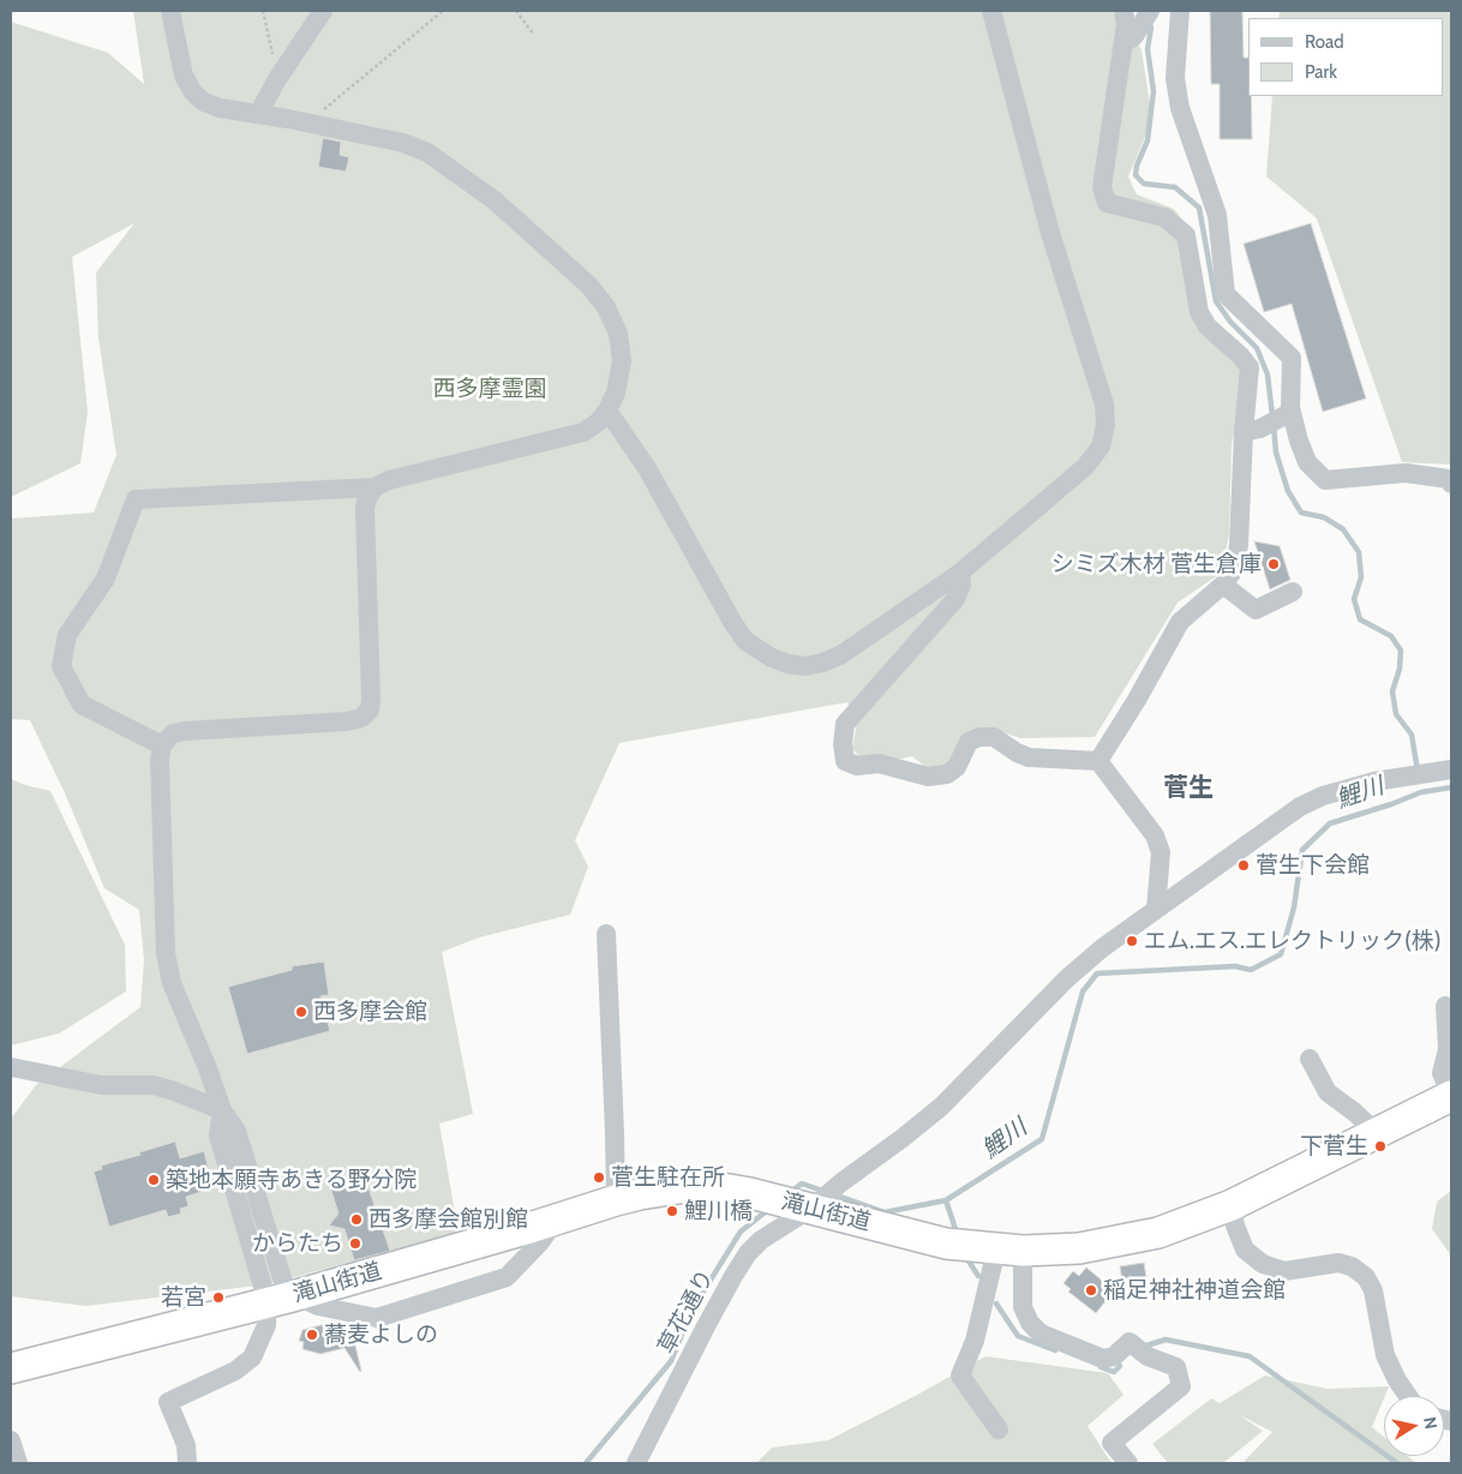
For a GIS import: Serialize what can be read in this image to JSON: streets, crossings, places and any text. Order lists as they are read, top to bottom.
{
  "streets": {
    "highway": ["滝山街道"],
    "street": ["草花通り"]
  },
  "crossings": [
    ["滝山街道", "草花通り"]
  ],
  "districts": ["菅生"],
  "water": ["鯉川"],
  "parks": ["西多摩霊園"],
  "places": [
    "シミズ木材 菅生倉庫",
    "菅生下会館",
    "エム.エス.エレクトリック(株)",
    "西多摩会館",
    "下菅生",
    "菅生駐在所",
    "築地本願寺あきる野分院",
    "鯉川橋",
    "西多摩会館別館",
    "からたち",
    "稲足神社神道会館",
    "若宮",
    "蕎麦よしの"
  ],
  "legend": ["Road", "Park"],
  "north": "right"
}
